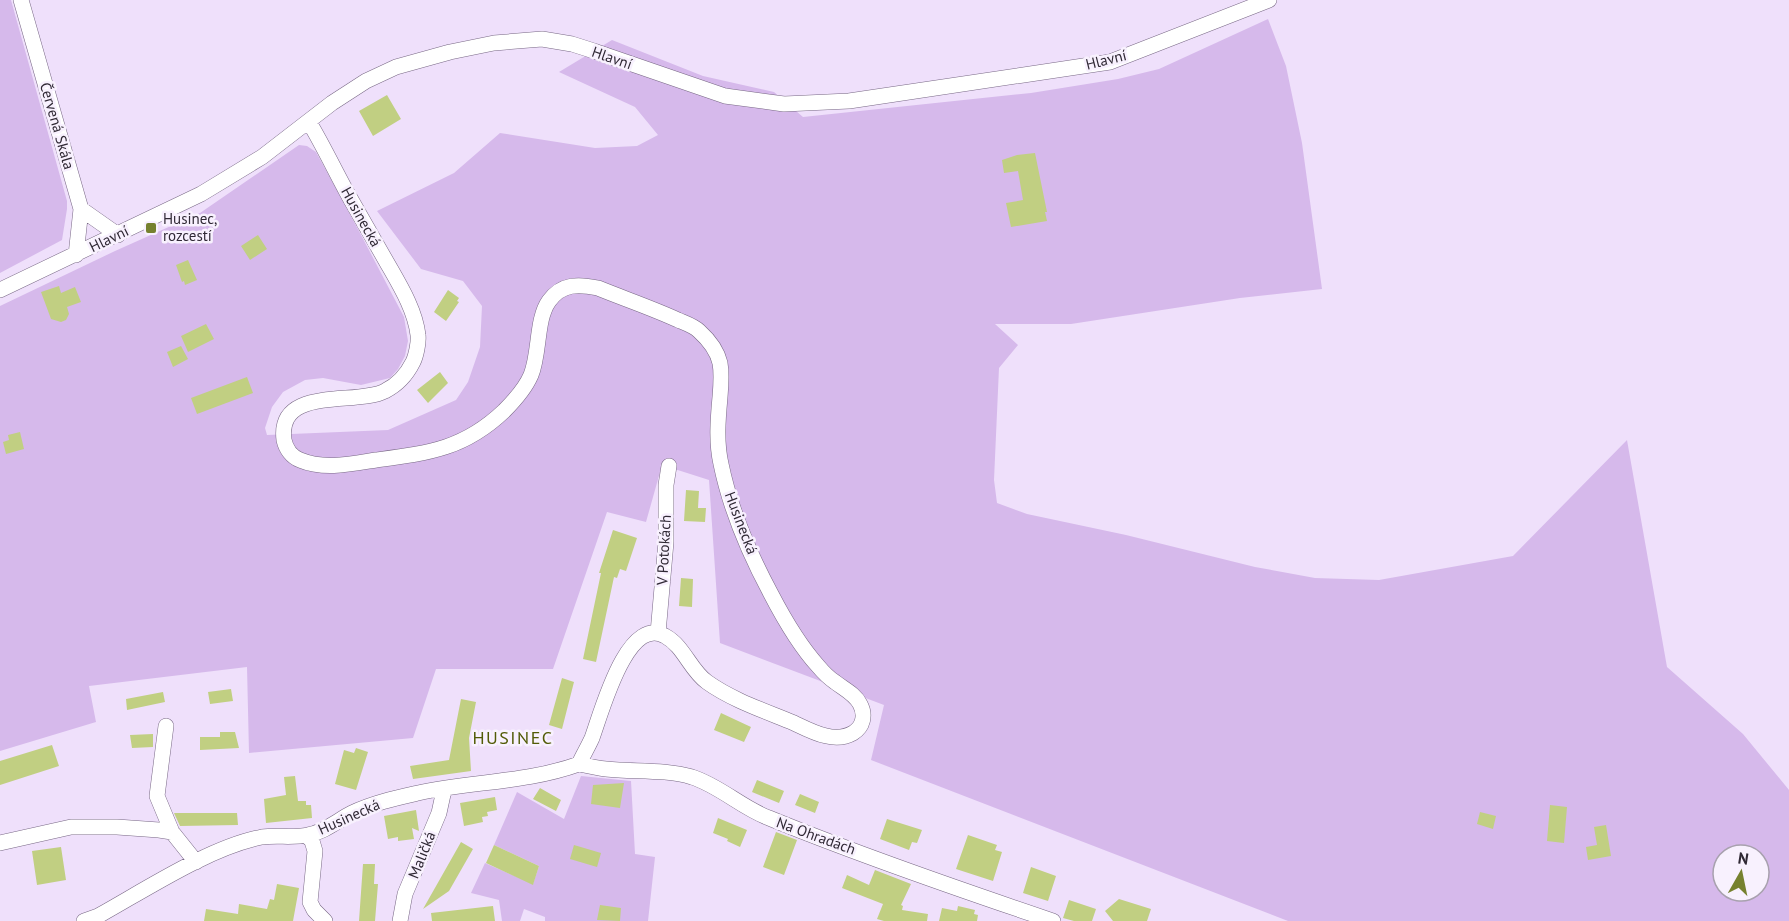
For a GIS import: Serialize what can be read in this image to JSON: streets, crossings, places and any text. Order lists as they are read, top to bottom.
{
  "streets": {
    "street": [
      "Hlavní",
      "Červená Skála",
      "Husinecká",
      "V Potokách",
      "Na Ohradách",
      "Maličká"
    ]
  },
  "crossings": [
    ["Hlavní", "Husinecká"],
    ["Husinecká", "V Potokách"],
    ["Husinecká", "Na Ohradách"],
    ["Husinecká", "Maličká"]
  ],
  "districts": ["HUSINEC"],
  "places": {
    "transit": ["Husinec, rozcestí"]
  },
  "north": "top"
}
